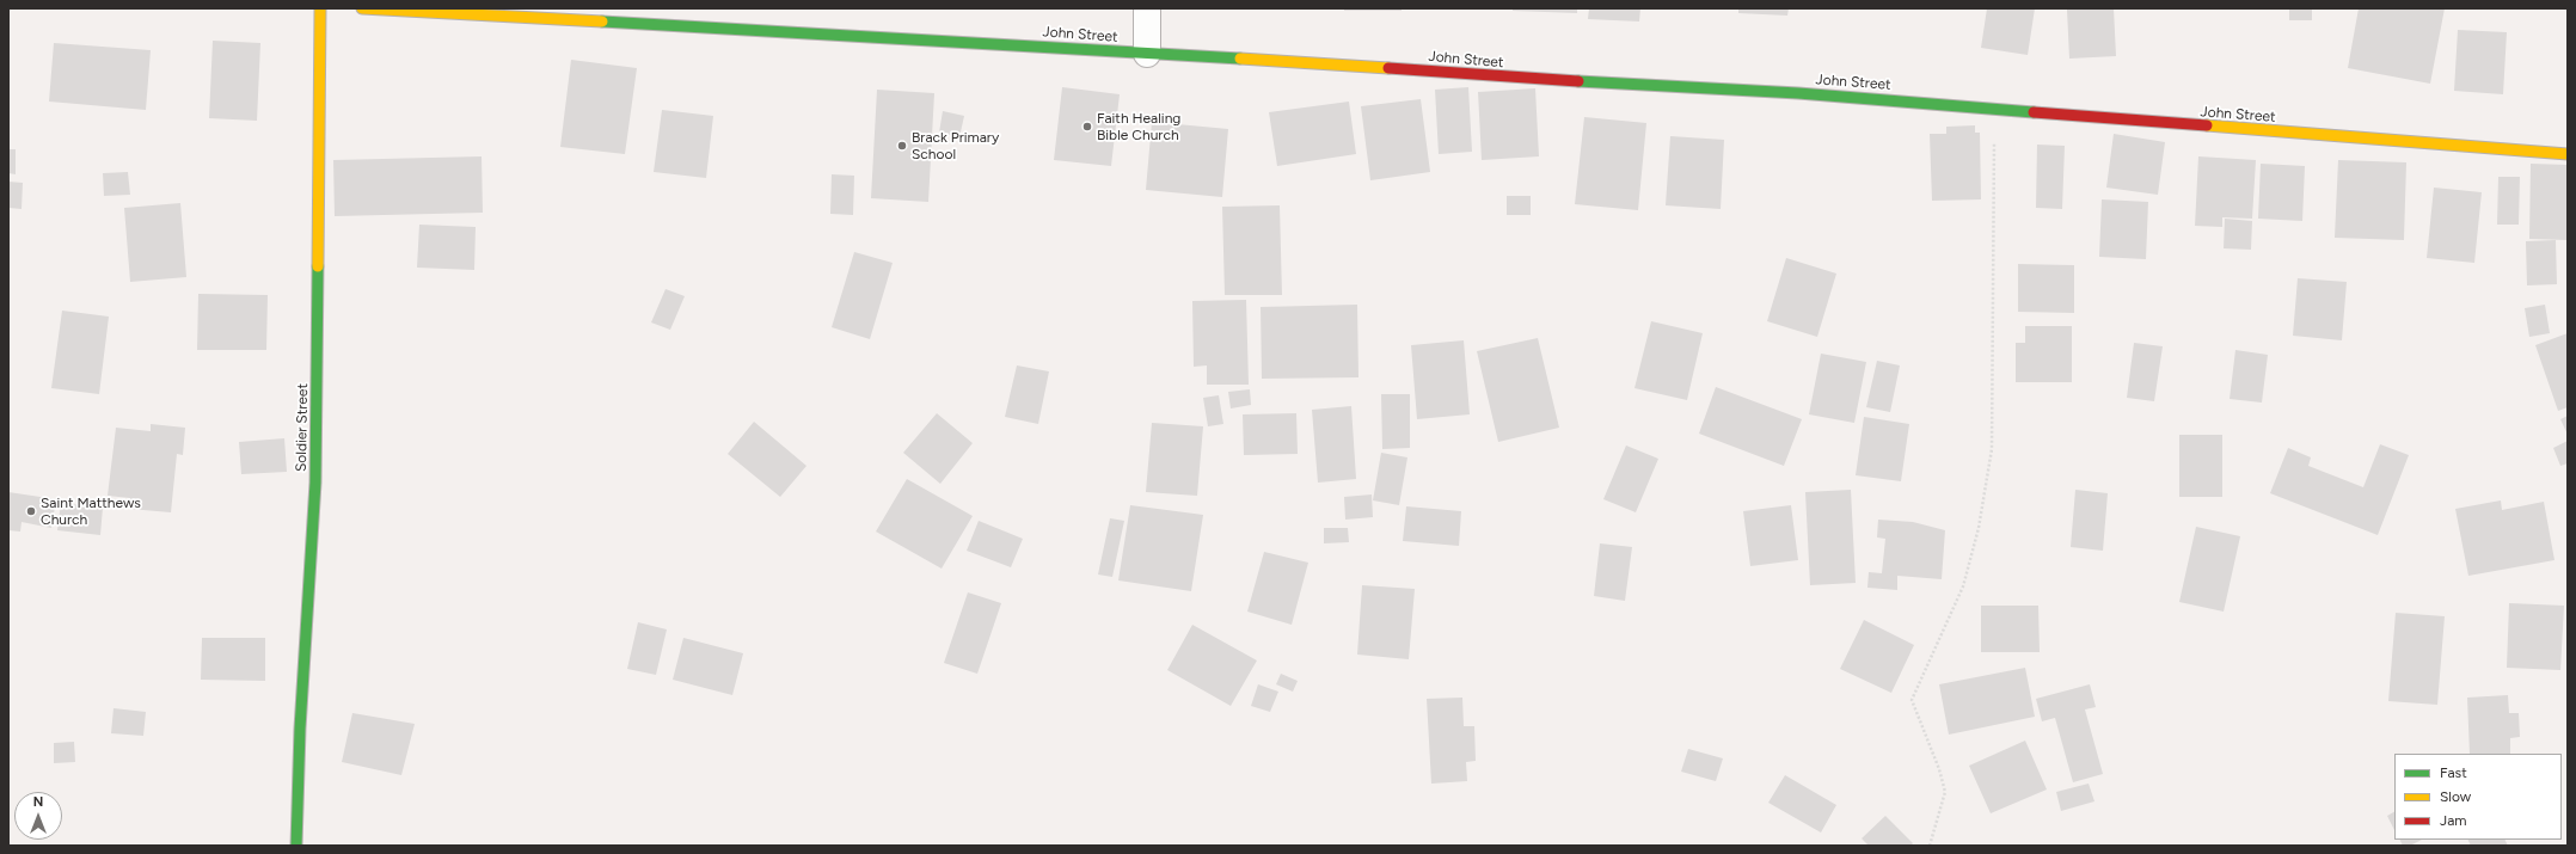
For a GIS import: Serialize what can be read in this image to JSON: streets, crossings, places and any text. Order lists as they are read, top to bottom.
{
  "streets": {
    "street": ["John Street", "Soldier Street"]
  },
  "places": ["Faith Healing Bible Church", "Brack Primary School", "Saint Matthews Church"],
  "legend": ["Fast", "Slow", "Jam"],
  "north": "top"
}
